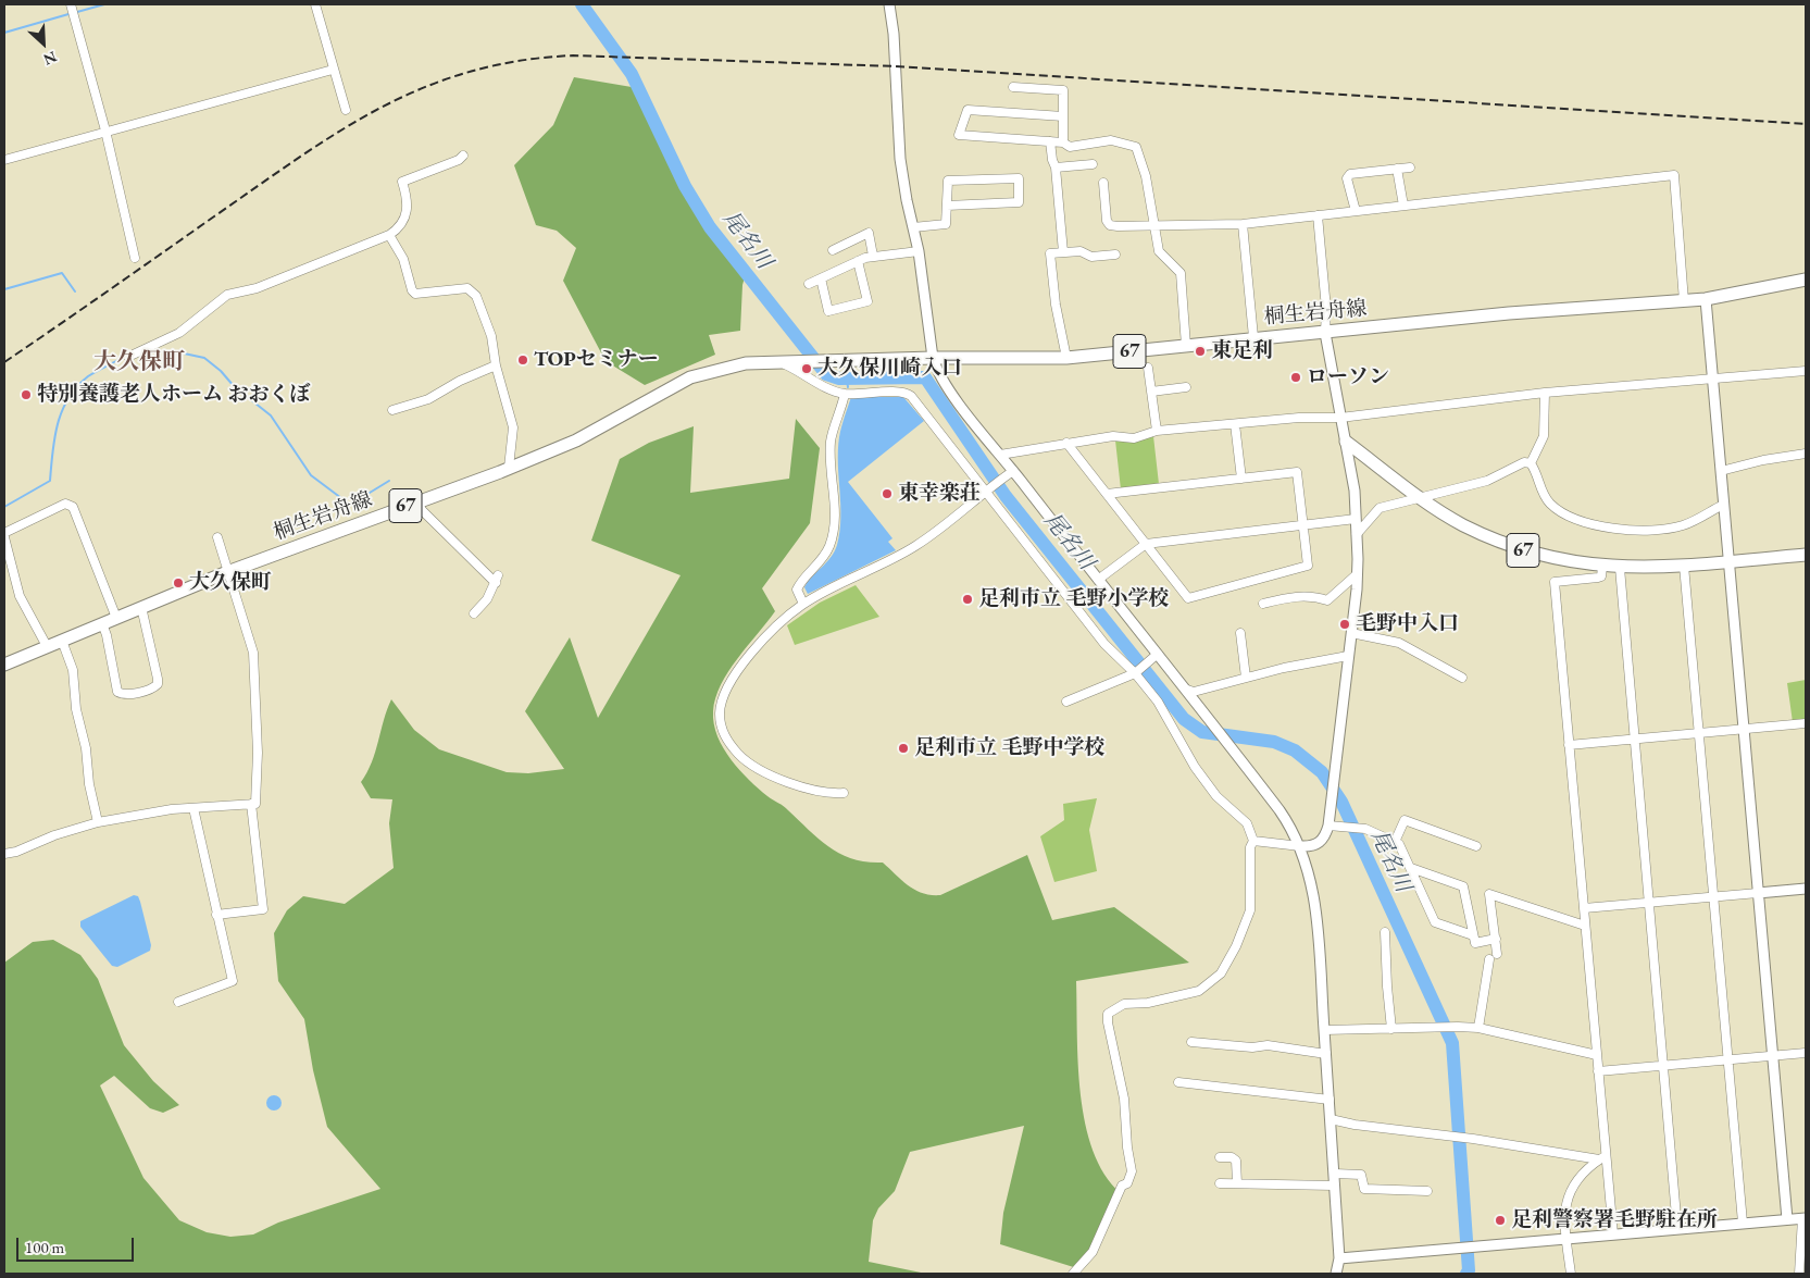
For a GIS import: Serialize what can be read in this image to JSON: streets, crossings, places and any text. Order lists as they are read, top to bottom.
{
  "streets": {
    "main road": ["桐生岩舟線", "67"]
  },
  "districts": ["大久保町"],
  "water": ["尾名川"],
  "places": [
    "東足利",
    "TOPセミナー",
    "大久保川崎入口",
    "ローソン",
    "特別養護老人ホーム おおくぼ",
    "東幸楽荘",
    "大久保町",
    "足利市立 毛野小学校",
    "毛野中入口",
    "足利市立 毛野中学校",
    "足利警察署毛野駐在所"
  ],
  "scale_bar": "100 m",
  "north": "bottom right"
}
